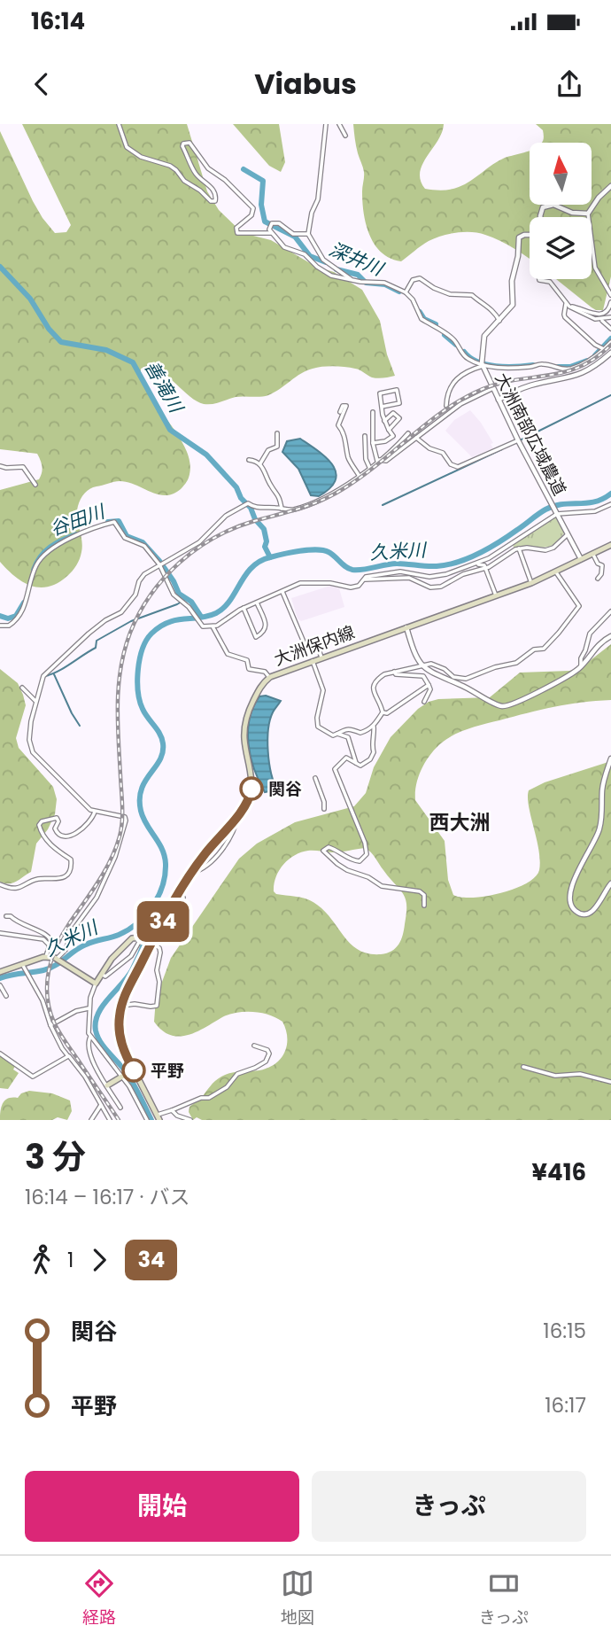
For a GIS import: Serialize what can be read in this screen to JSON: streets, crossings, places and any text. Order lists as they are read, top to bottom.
{
  "streets": {
    "main road": ["大洲保内線"],
    "street": ["大洲南部広域農道"]
  },
  "crossings": [
    ["大洲南部広域農道", "大洲保内線"]
  ],
  "districts": ["西大洲"],
  "water": [
    "深井川",
    "善滝川",
    "谷田川",
    "久米川"
  ],
  "places": ["関谷", "平野"],
  "lines": ["bus line 34"],
  "north": "top",
  "page": {
    "status": "16:14",
    "header": "Viabus",
    "on_map": "34",
    "heading": ["3 分", "16:14 – 16:17 · バス", "¥416"],
    "legs": ["1", "34"],
    "list": [
      {
        "name": "関谷",
        "value": "16:15"
      },
      {
        "name": "平野",
        "value": "16:17"
      }
    ],
    "buttons": ["開始", "きっぷ"],
    "tabs": ["経路", "地図", "きっぷ"]
  }
}
